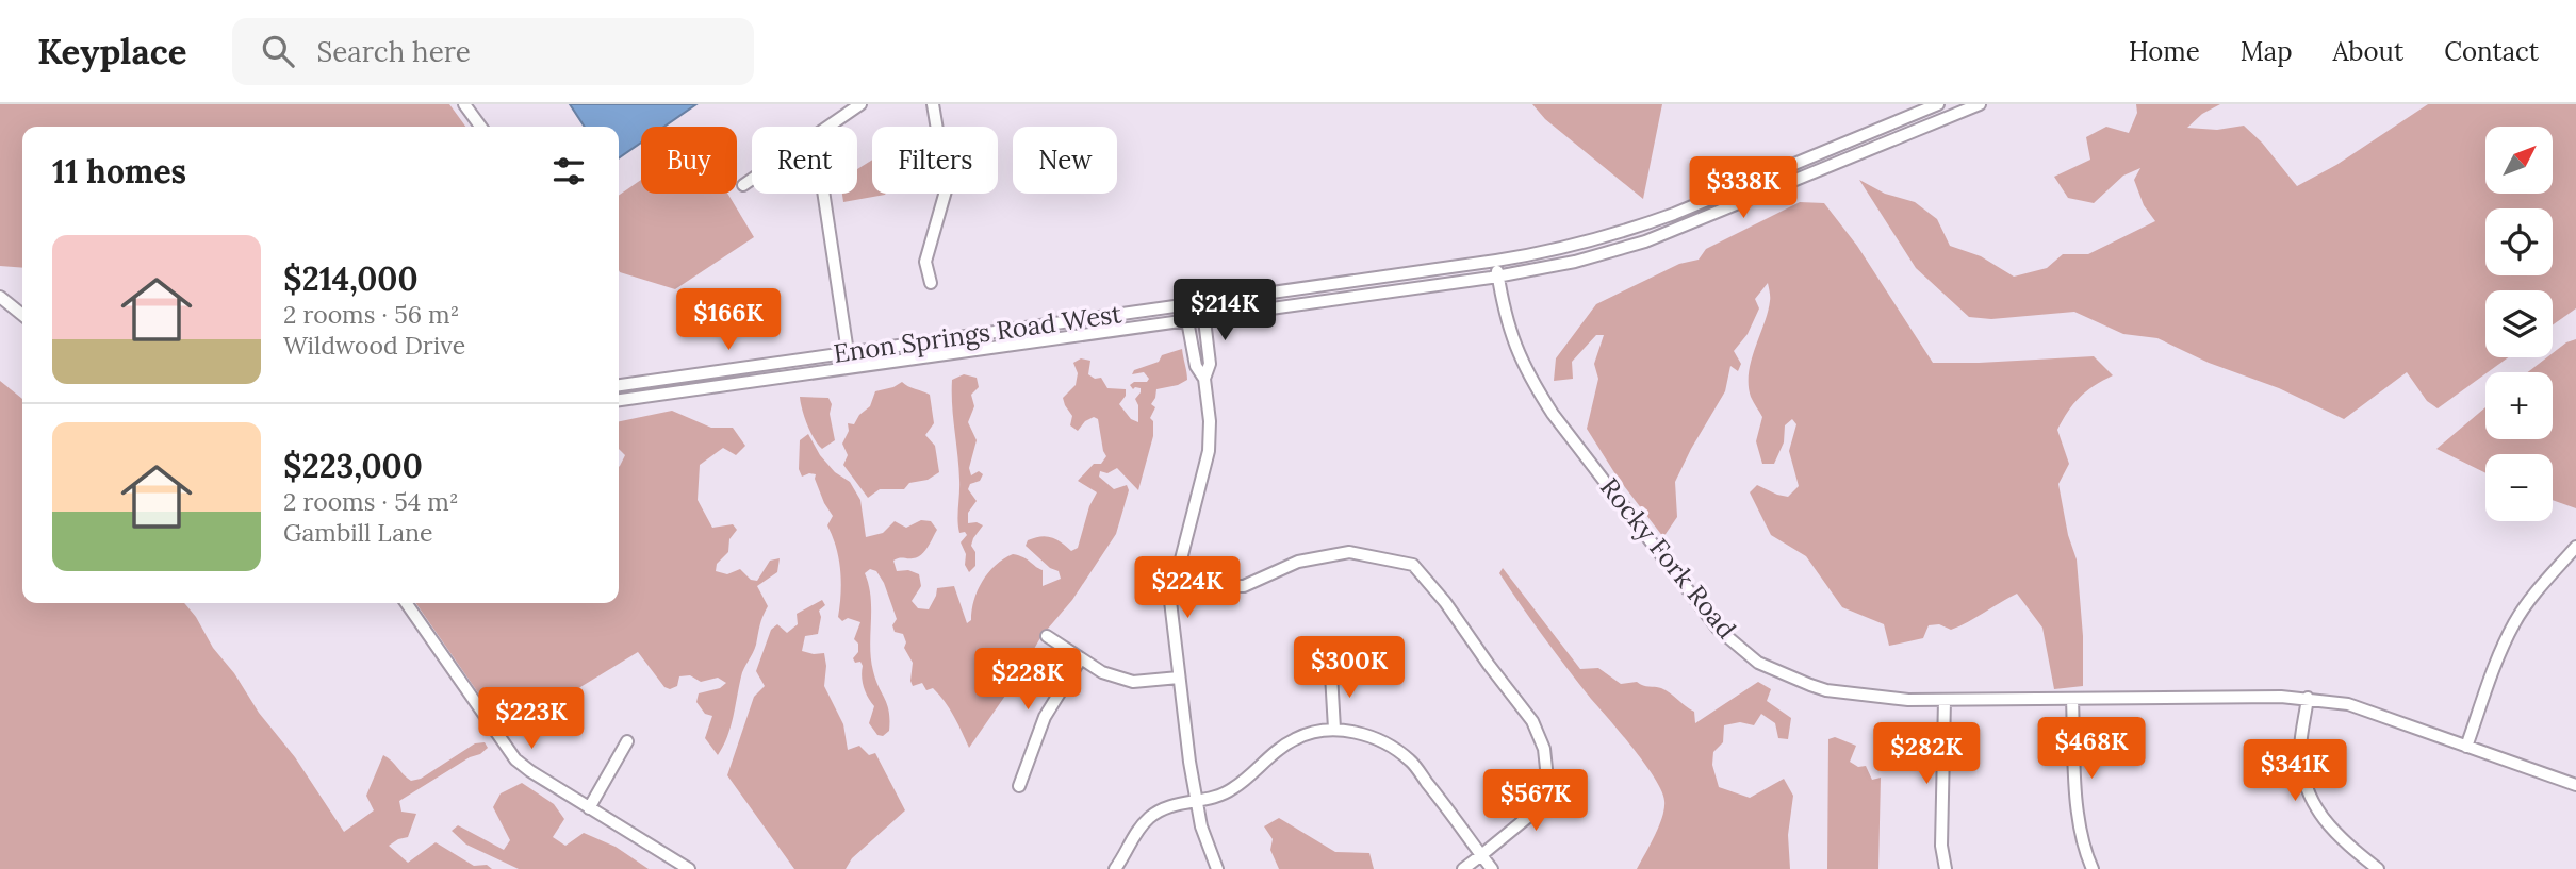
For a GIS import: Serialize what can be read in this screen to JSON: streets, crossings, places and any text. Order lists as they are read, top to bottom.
{
  "streets": {
    "street": ["Enon Springs Road West", "Rocky Fork Road"]
  },
  "crossings": [
    ["Enon Springs Road West", "Rocky Fork Road"]
  ],
  "north": "top right",
  "page": {
    "header": "Keyplace",
    "search": "Search here",
    "nav": [
      "Home",
      "Map",
      "About",
      "Contact"
    ],
    "map_buttons": ["+", "−"],
    "chip": [
      "Buy",
      "Rent",
      "Filters",
      "New"
    ],
    "heading": "11 homes",
    "price": [
      "$338K",
      "$214K",
      "$166K",
      "$224K",
      "$300K",
      "$228K",
      "$223K",
      "$468K",
      "$282K",
      "$341K",
      "$567K"
    ],
    "list": [
      {
        "name": "$214,000",
        "note": "2 rooms · 56 m² · Wildwood Drive"
      },
      {
        "name": "$223,000",
        "note": "2 rooms · 54 m² · Gambill Lane"
      }
    ]
  }
}
